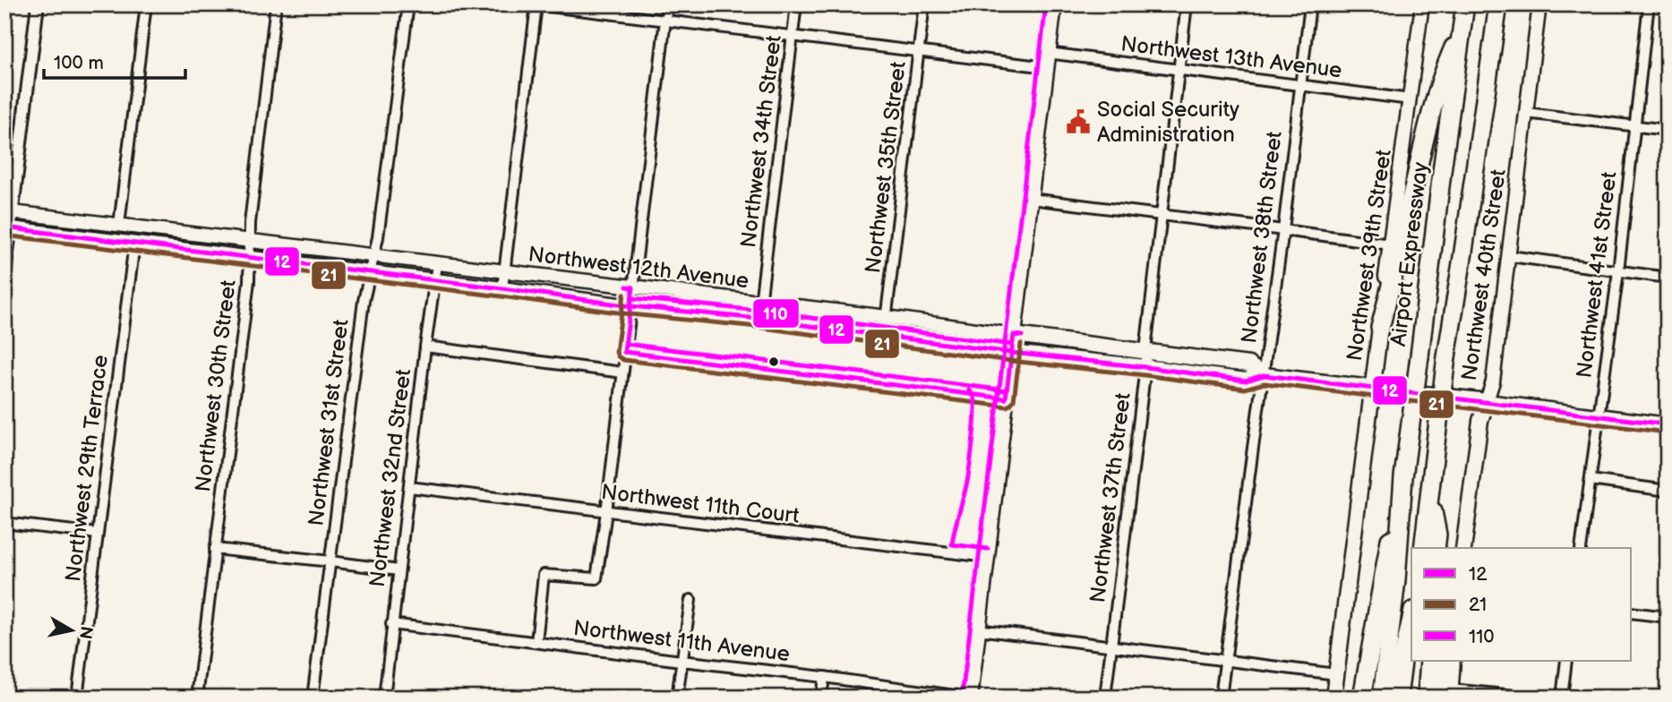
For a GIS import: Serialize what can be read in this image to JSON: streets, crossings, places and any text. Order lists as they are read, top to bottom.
{
  "streets": {
    "highway": ["Airport Expressway"],
    "main road": ["Northwest 39th Street", "Northwest 12th Avenue", "Northwest 40th Street"],
    "street": [
      "Northwest 13th Avenue",
      "Northwest 34th Street",
      "Northwest 35th Street",
      "Northwest 38th Street",
      "Northwest 41st Street",
      "Northwest 30th Street",
      "Northwest 31st Street",
      "Northwest 29th Terrace",
      "Northwest 32nd Street",
      "Northwest 37th Street",
      "Northwest 11th Court",
      "Northwest 11th Avenue"
    ]
  },
  "crossings": [
    ["Northwest 13th Avenue", "Northwest 34th Street"],
    ["Northwest 13th Avenue", "Northwest 35th Street"],
    ["Northwest 13th Avenue", "Northwest 38th Street"],
    ["Northwest 13th Avenue", "Northwest 39th Street"],
    ["Northwest 13th Avenue", "Northwest 37th Street"],
    ["Northwest 34th Street", "Northwest 12th Avenue"],
    ["Northwest 35th Street", "Northwest 12th Avenue"],
    ["Northwest 38th Street", "Northwest 12th Avenue"],
    ["Northwest 39th Street", "Northwest 12th Avenue"],
    ["Northwest 12th Avenue", "Northwest 40th Street"],
    ["Northwest 12th Avenue", "Northwest 41st Street"],
    ["Northwest 12th Avenue", "Northwest 30th Street"],
    ["Northwest 12th Avenue", "Northwest 31st Street"],
    ["Northwest 12th Avenue", "Northwest 29th Terrace"],
    ["Northwest 12th Avenue", "Northwest 32nd Street"],
    ["Northwest 12th Avenue", "Northwest 37th Street"],
    ["Northwest 32nd Street", "Northwest 11th Court"],
    ["Northwest 32nd Street", "Northwest 11th Avenue"]
  ],
  "places": {
    "public building": ["Social Security Administration"]
  },
  "lines": ["transit line 110", "transit line 12", "transit line 21"],
  "legend": ["12", "21", "110"],
  "scale_bar": "100 m",
  "north": "right"
}
